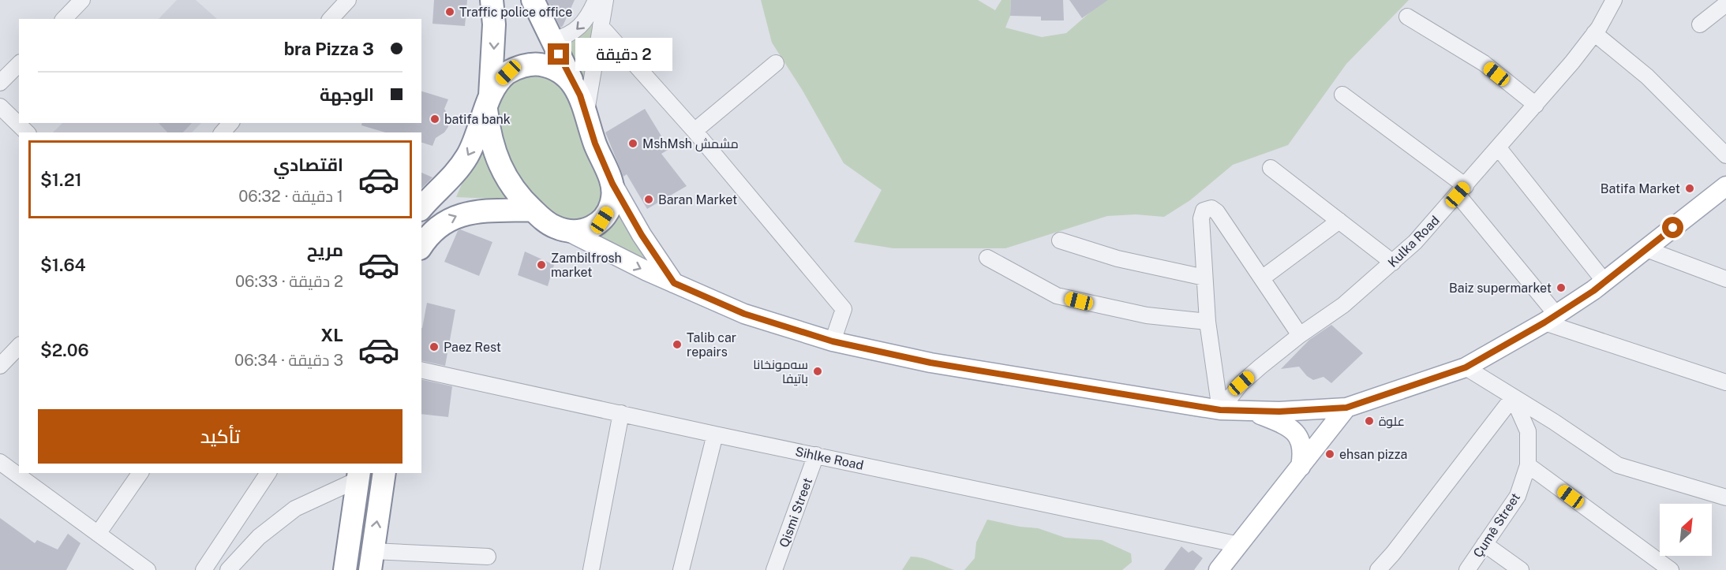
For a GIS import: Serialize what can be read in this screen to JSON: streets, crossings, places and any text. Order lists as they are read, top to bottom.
{
  "streets": {
    "street": [
      "Kulka Road",
      "Sihlke Road",
      "Qismi Street",
      "Çumê Street"
    ]
  },
  "crossings": [
    ["Sihlke Road", "Qismi Street"]
  ],
  "places": [
    "Traffic police office",
    "batifa bank",
    "MshMsh مشمش",
    "Batifa Market",
    "Baran Market",
    "Zambilfrosh market",
    "Baiz supermarket",
    "Talib car repairs",
    "Paez Rest",
    "سه‌مونخانا باتيفا",
    "علوة",
    "ehsan pizza"
  ],
  "north": "top right",
  "page": {
    "banner": ["3 bra Pizza", "الوجهة"],
    "bubble": "2 دقيقة",
    "list": [
      {
        "name": "اقتصادي",
        "note": "1 دقيقة · 06:32",
        "value": "$1.21"
      },
      {
        "name": "مريح",
        "note": "2 دقيقة · 06:33",
        "value": "$1.64"
      },
      {
        "name": "XL",
        "note": "3 دقيقة · 06:34",
        "value": "$2.06"
      }
    ],
    "buttons": "تأكيد"
  }
}
